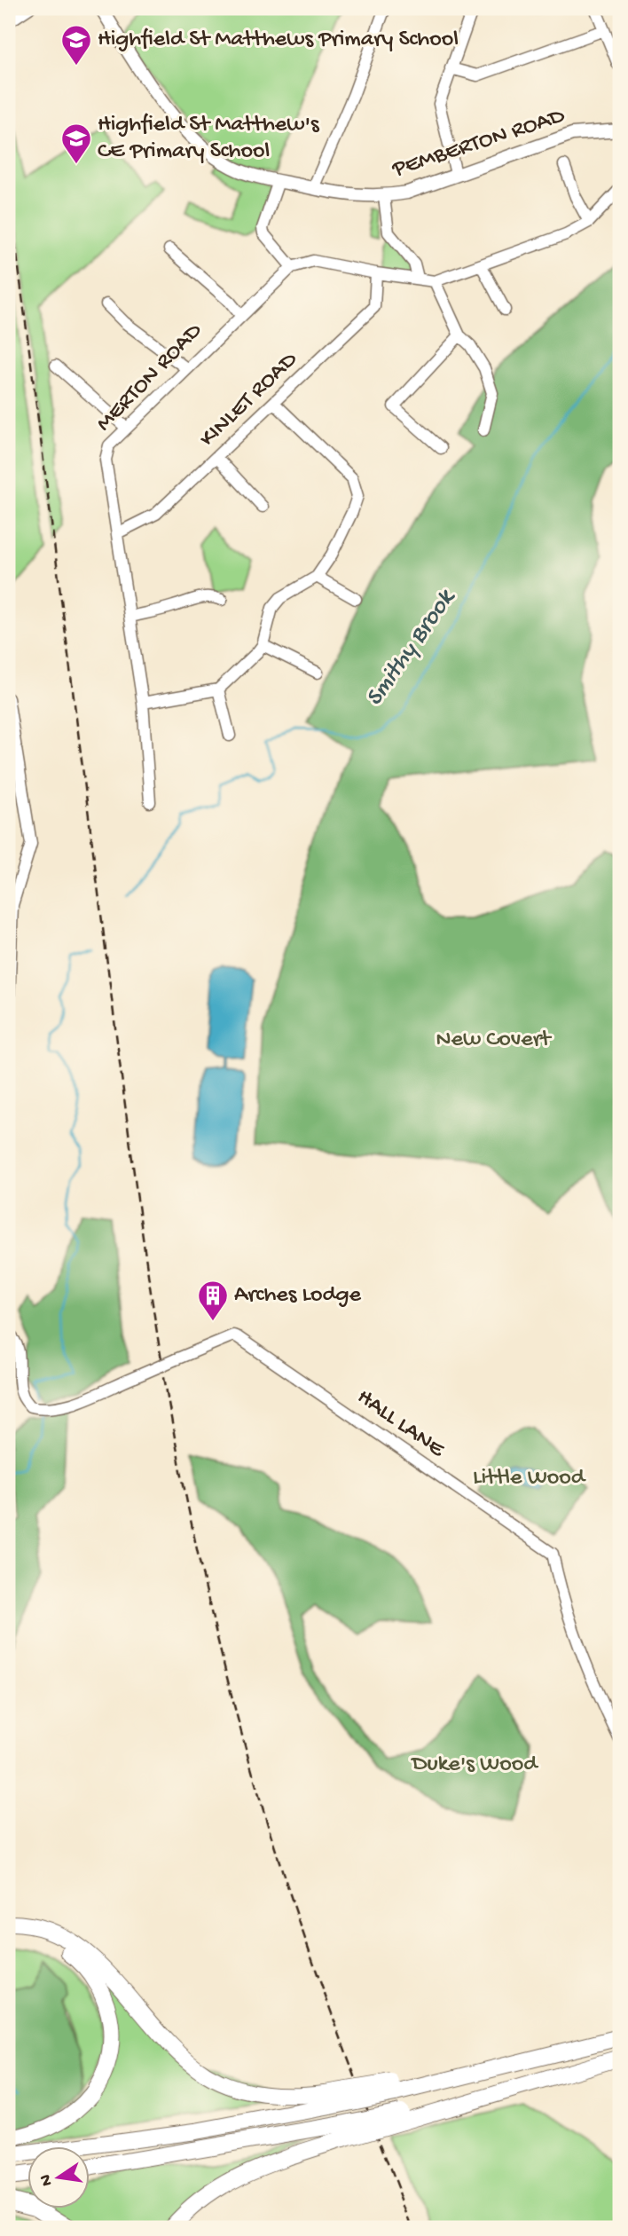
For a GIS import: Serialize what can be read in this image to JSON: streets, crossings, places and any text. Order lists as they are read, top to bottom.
{
  "streets": {
    "main road": ["PEMBERTON ROAD"],
    "street": ["MERTON ROAD", "KINLET ROAD", "HALL LANE"]
  },
  "crossings": [
    ["MERTON ROAD", "KINLET ROAD"]
  ],
  "water": ["Smithy Brook"],
  "parks": ["New Covert", "Little Wood", "Duke's Wood"],
  "places": {
    "school or university": ["Highfield St Matthews Primary School", "Highfield St Matthew's CE Primary School"],
    "building": ["Arches Lodge"]
  },
  "north": "left"
}
